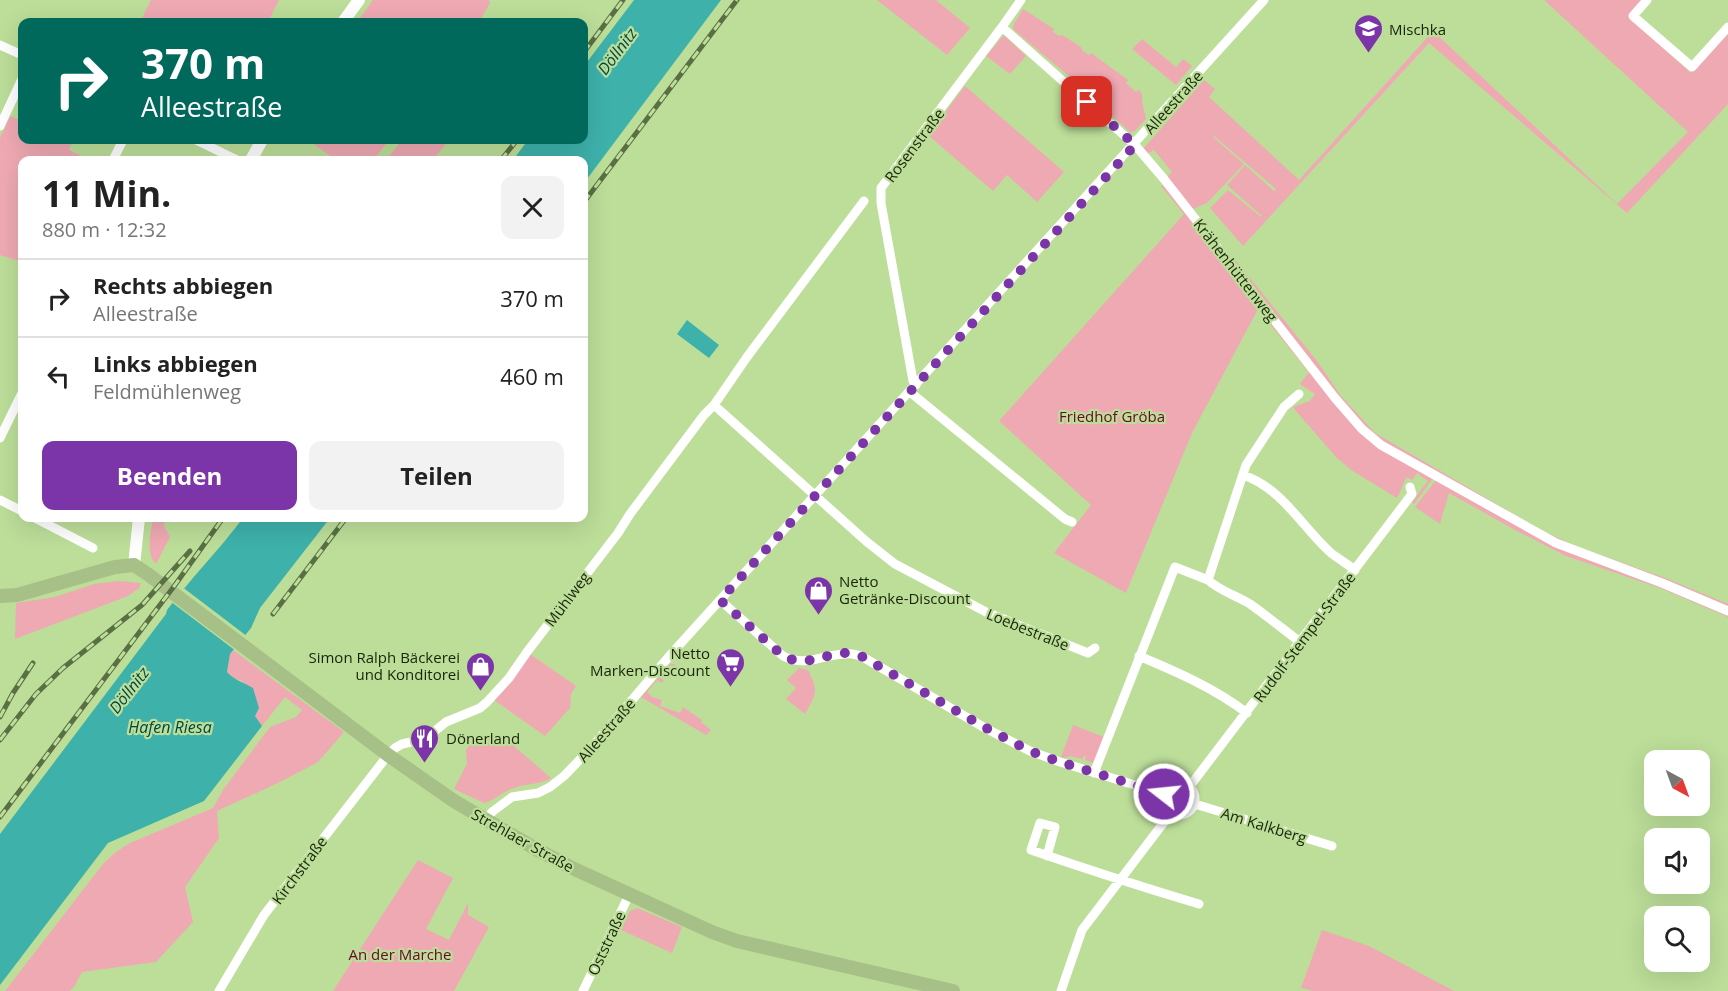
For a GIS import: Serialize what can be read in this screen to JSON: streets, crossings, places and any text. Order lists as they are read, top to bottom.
{
  "streets": {
    "main road": ["Strehlaer Straße"],
    "street": [
      "Alleestraße",
      "Rosenstraße",
      "Krähenhüttenweg",
      "Mühlweg",
      "Loebestraße",
      "Rudolf-Stempel-Straße",
      "Am Kalkberg",
      "Kirchstraße",
      "Oststraße"
    ]
  },
  "crossings": [
    ["Alleestraße", "Rosenstraße"],
    ["Alleestraße", "Krähenhüttenweg"],
    ["Alleestraße", "Loebestraße"],
    ["Alleestraße", "Strehlaer Straße"],
    ["Rosenstraße", "Krähenhüttenweg"],
    ["Mühlweg", "Strehlaer Straße"],
    ["Mühlweg", "Kirchstraße"],
    ["Rudolf-Stempel-Straße", "Am Kalkberg"],
    ["Strehlaer Straße", "Kirchstraße"],
    ["Strehlaer Straße", "Oststraße"]
  ],
  "water": ["Döllnitz", "Hafen Riesa"],
  "parks": ["Friedhof Gröba", "An der Marche"],
  "places": {
    "school or university": ["Mischka"],
    "shop": ["Netto Getränke-Discount", "Simon Ralph Bäckerei und Konditorei"],
    "supermarket": ["Netto Marken-Discount"],
    "restaurant": ["Dönerland"]
  },
  "north": "bottom right",
  "page": {
    "turn": ["370 m", "Alleestraße"],
    "heading": ["11 Min.", "880 m · 12:32"],
    "list": [
      {
        "name": "Rechts abbiegen",
        "note": "Alleestraße",
        "value": "370 m"
      },
      {
        "name": "Links abbiegen",
        "note": "Feldmühlenweg",
        "value": "460 m"
      }
    ],
    "buttons": ["Beenden", "Teilen"]
  }
}
